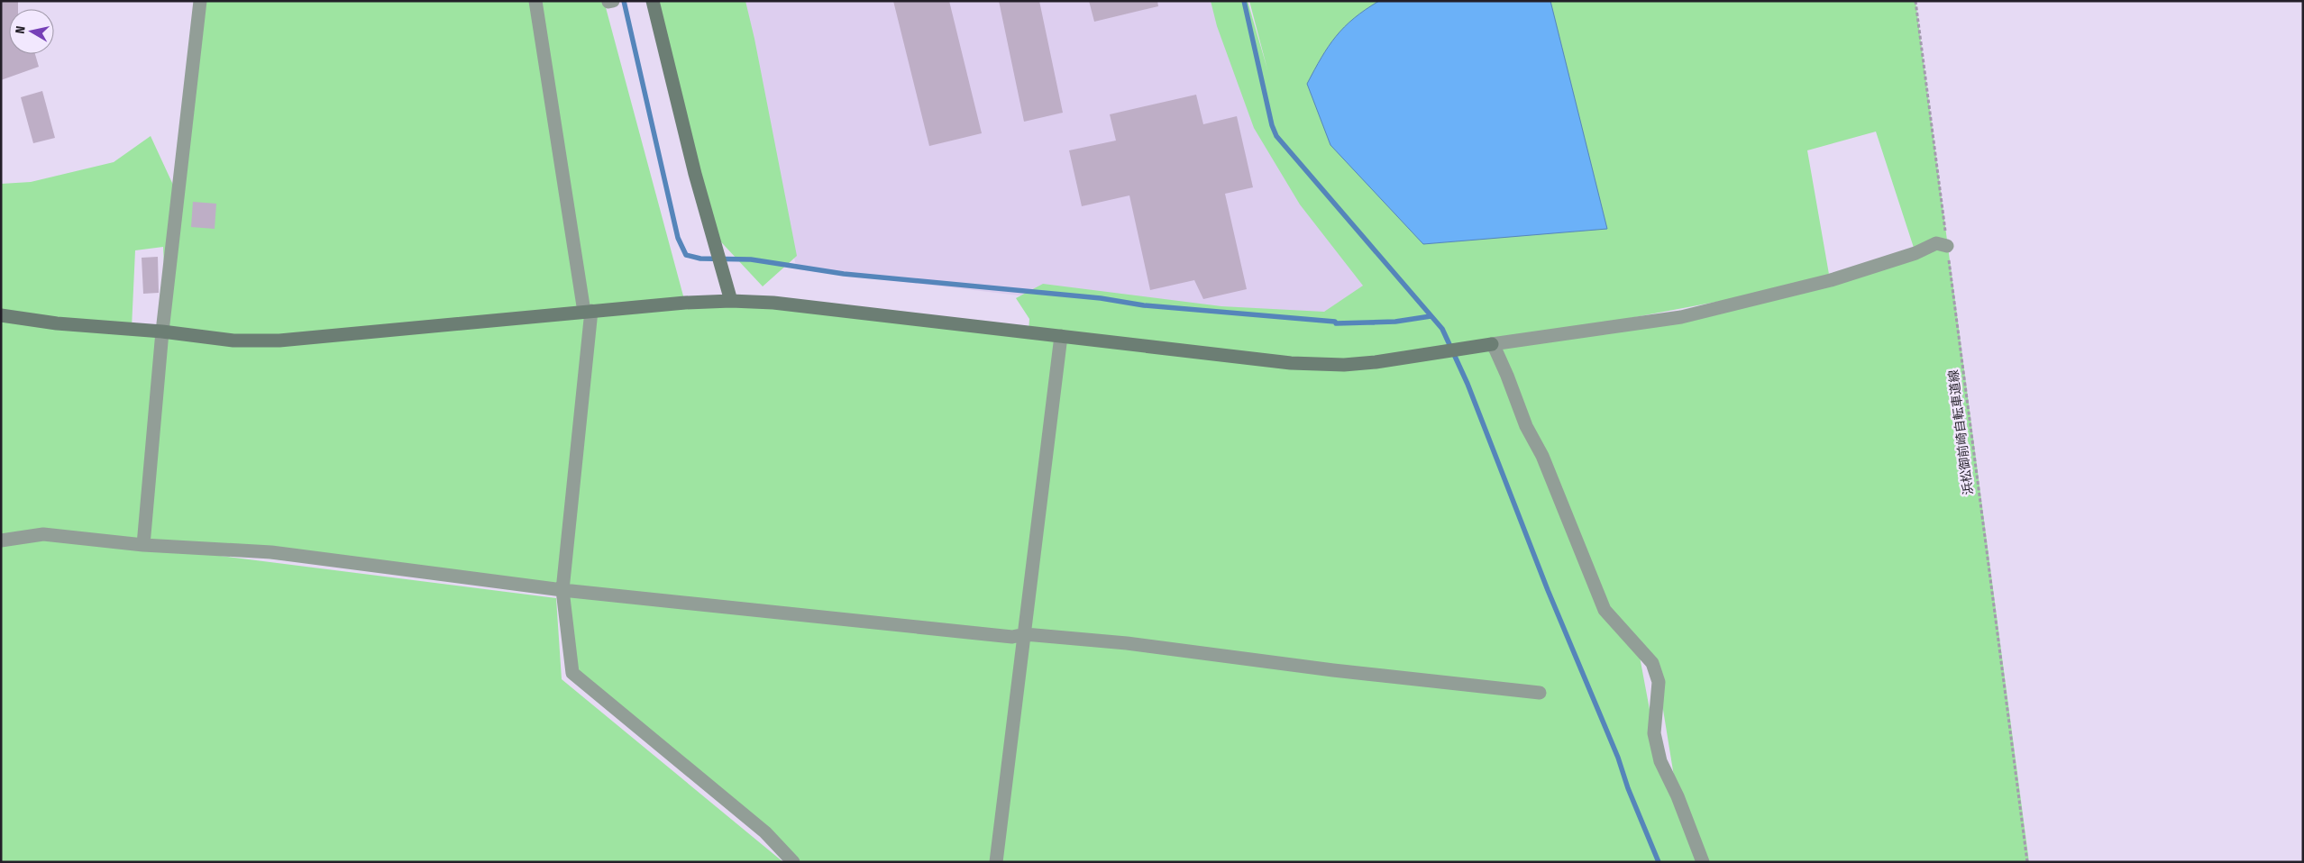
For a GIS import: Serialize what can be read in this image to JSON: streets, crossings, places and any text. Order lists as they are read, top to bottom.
{
  "streets": {
    "path": ["浜松御前崎自転車道線"]
  },
  "north": "left"
}
